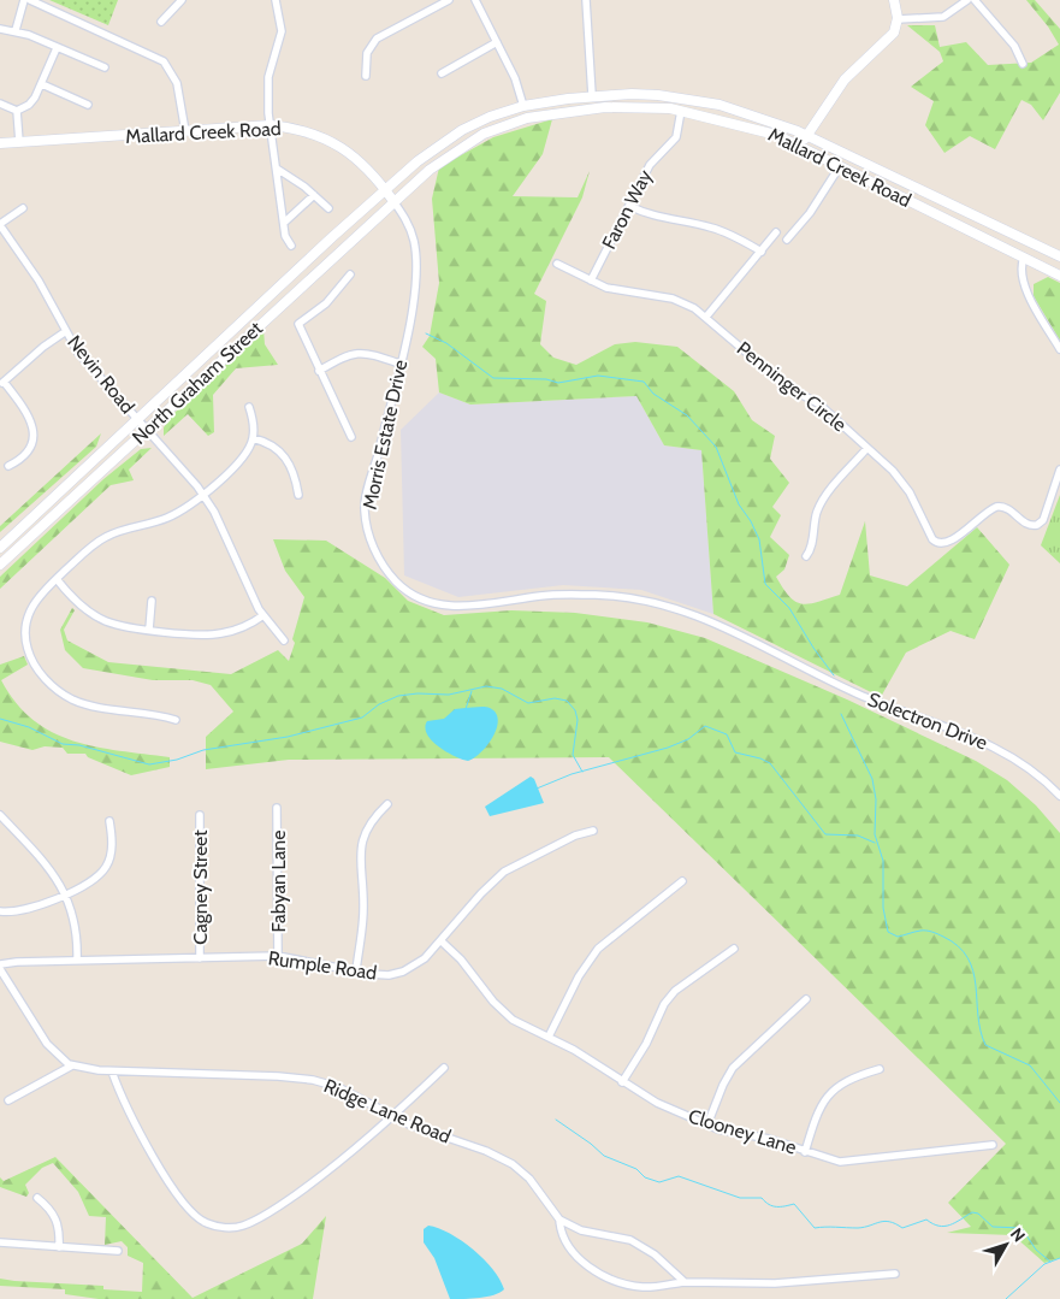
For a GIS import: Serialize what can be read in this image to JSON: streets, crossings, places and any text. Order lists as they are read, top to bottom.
{
  "streets": {
    "main road": ["Mallard Creek Road", "North Graham Street"],
    "street": [
      "Faron Way",
      "Nevin Road",
      "Penninger Circle",
      "Morris Estate Drive",
      "Solectron Drive",
      "Fabyan Lane",
      "Cagney Street",
      "Rumple Road",
      "Ridge Lane Road",
      "Clooney Lane"
    ]
  },
  "crossings": [
    ["Mallard Creek Road", "Faron Way"],
    ["Mallard Creek Road", "North Graham Street"],
    ["Mallard Creek Road", "Morris Estate Drive"],
    ["Faron Way", "Penninger Circle"],
    ["Nevin Road", "North Graham Street"],
    ["North Graham Street", "Morris Estate Drive"],
    ["Morris Estate Drive", "Solectron Drive"],
    ["Fabyan Lane", "Rumple Road"],
    ["Cagney Street", "Rumple Road"],
    ["Rumple Road", "Clooney Lane"]
  ],
  "north": "top right"
}
